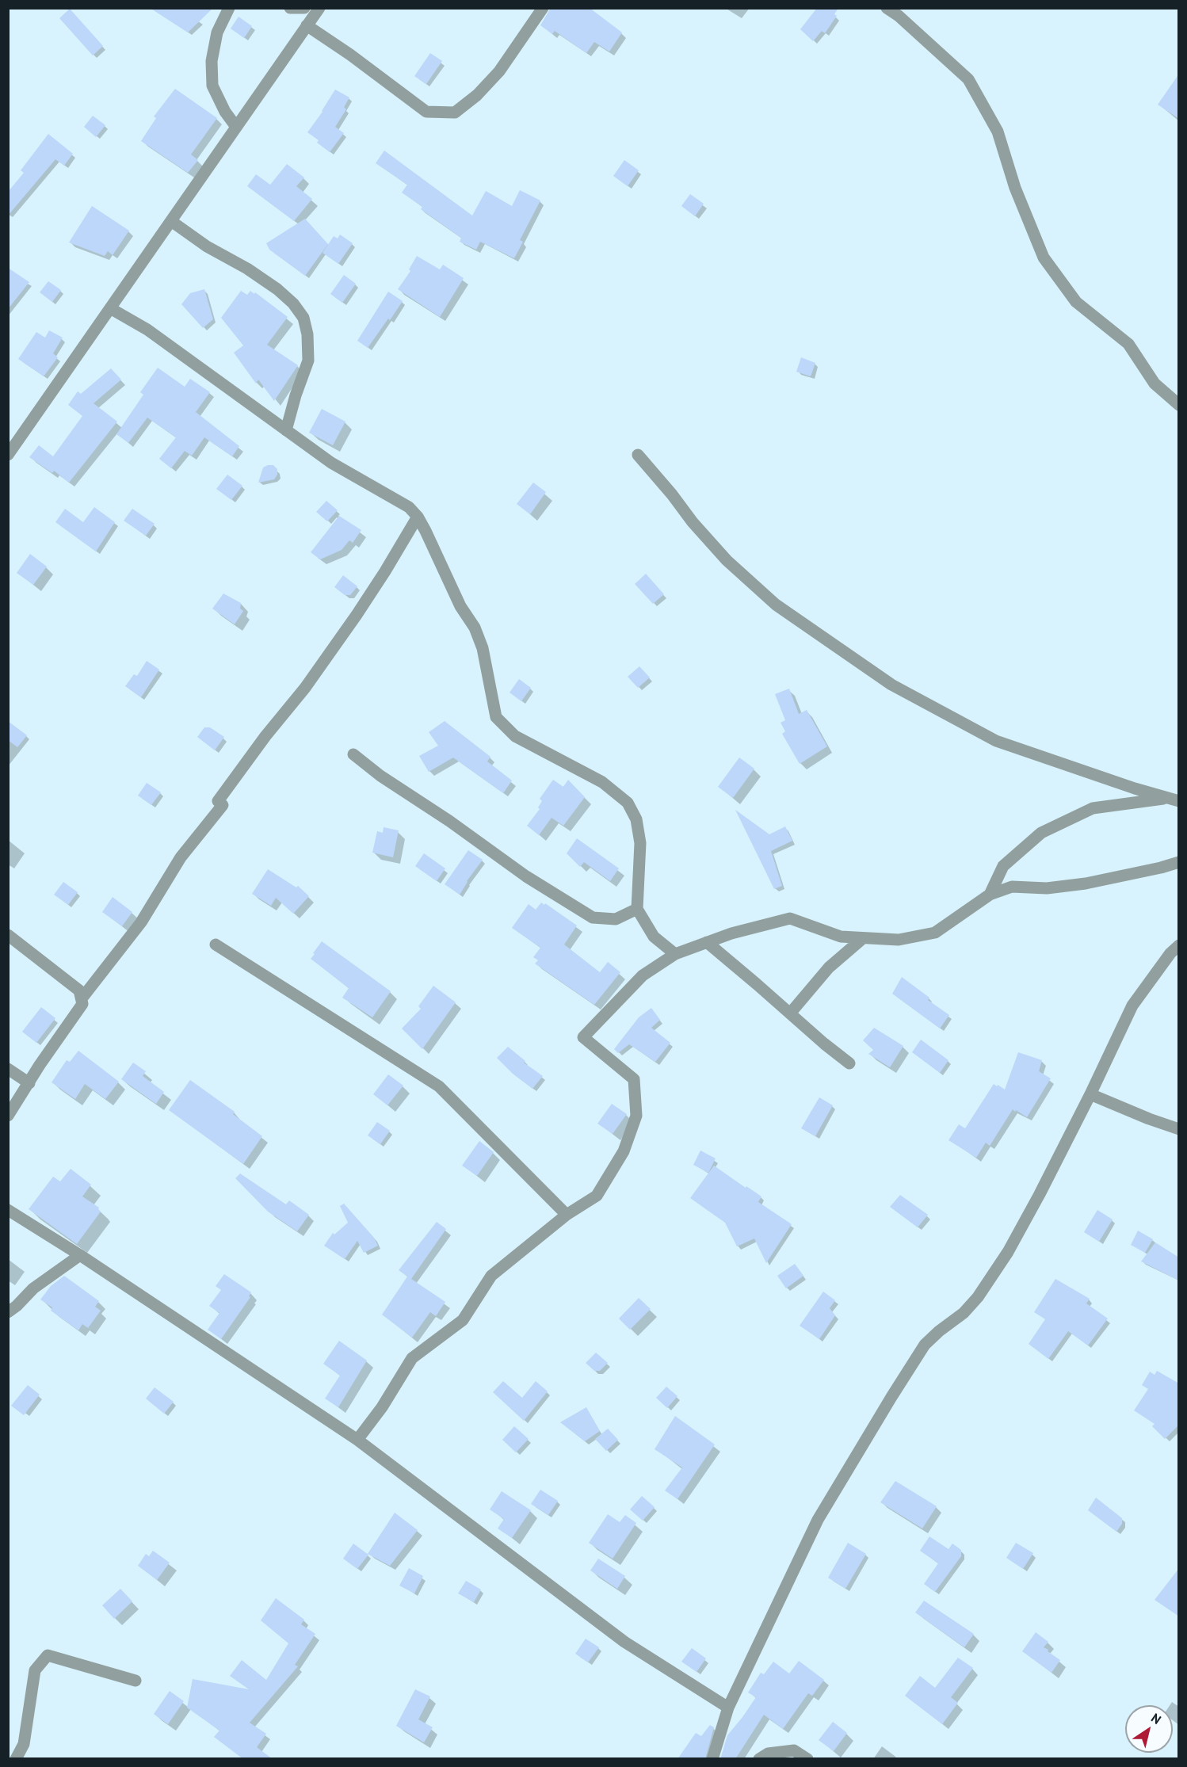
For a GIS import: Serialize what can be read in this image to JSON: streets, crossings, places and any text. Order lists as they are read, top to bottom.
{
  "north": "top right"
}
